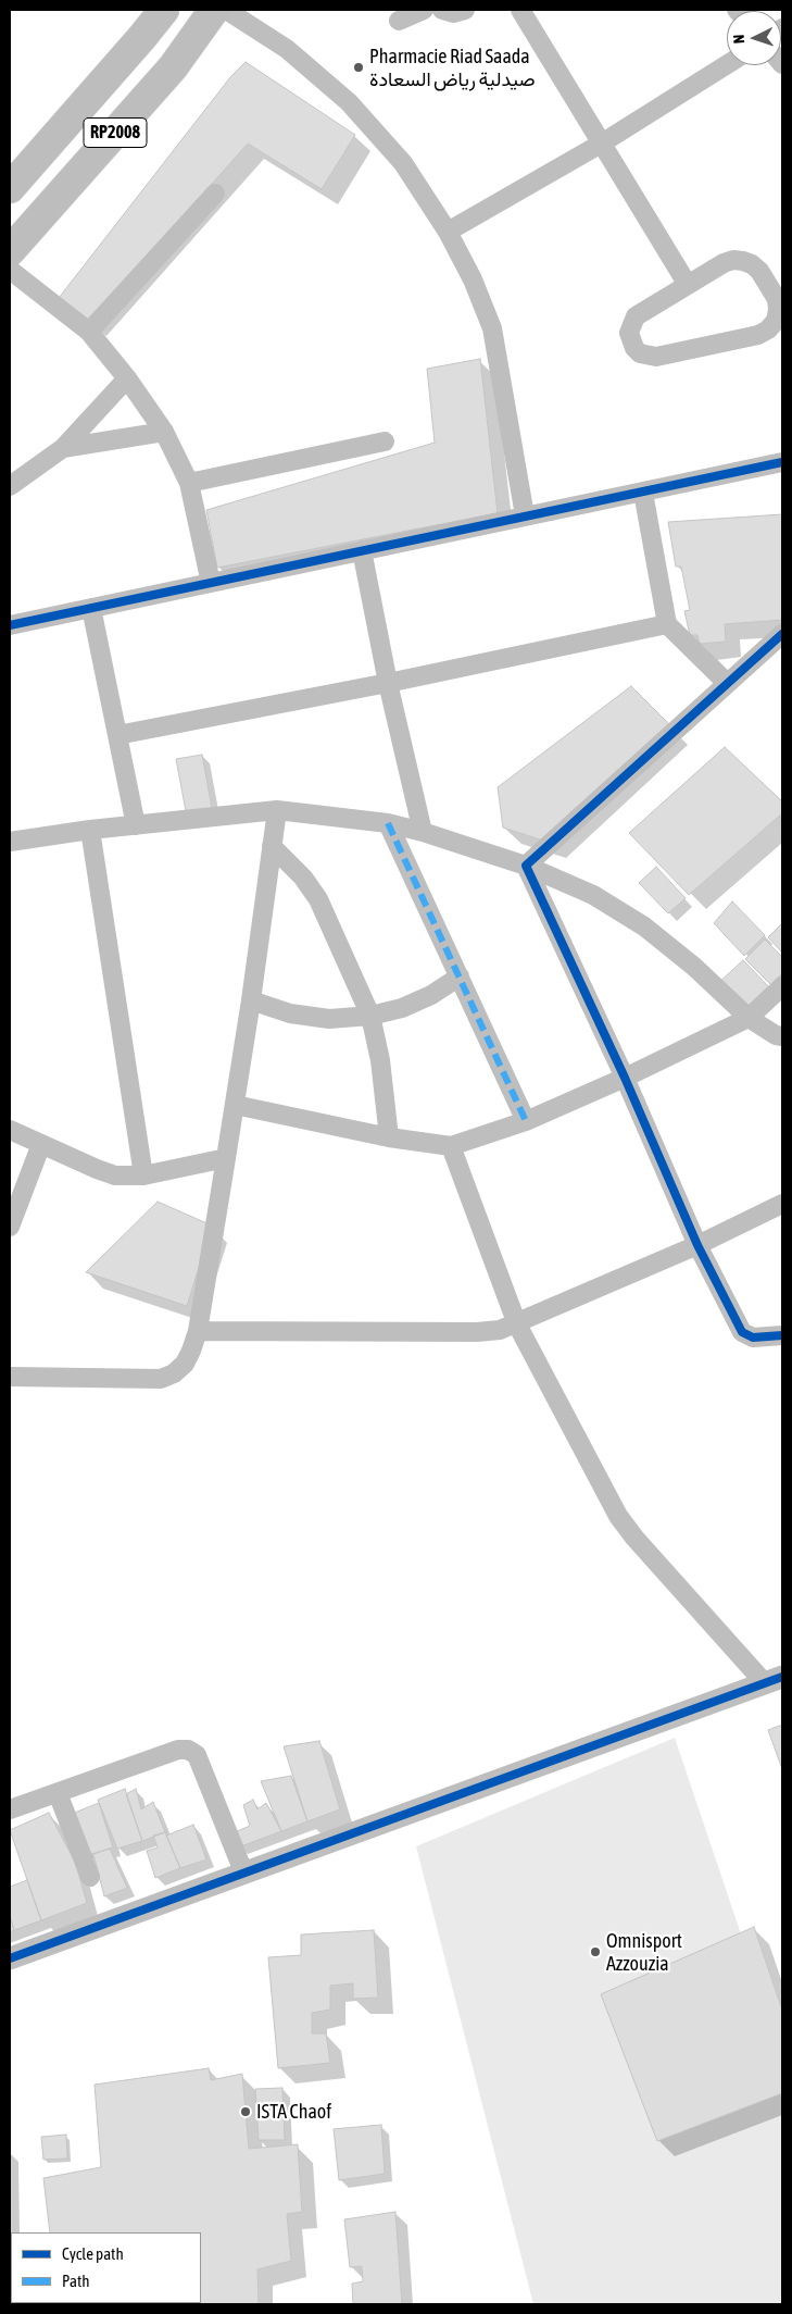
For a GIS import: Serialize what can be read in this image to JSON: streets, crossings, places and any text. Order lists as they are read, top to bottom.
{
  "streets": {
    "highway": ["RP2008"]
  },
  "places": ["Pharmacie Riad Saada صيدلية رياض السعادة", "Omnisport Azzouzia", "ISTA Chaof"],
  "legend": ["Cycle path", "Path"],
  "north": "left"
}
